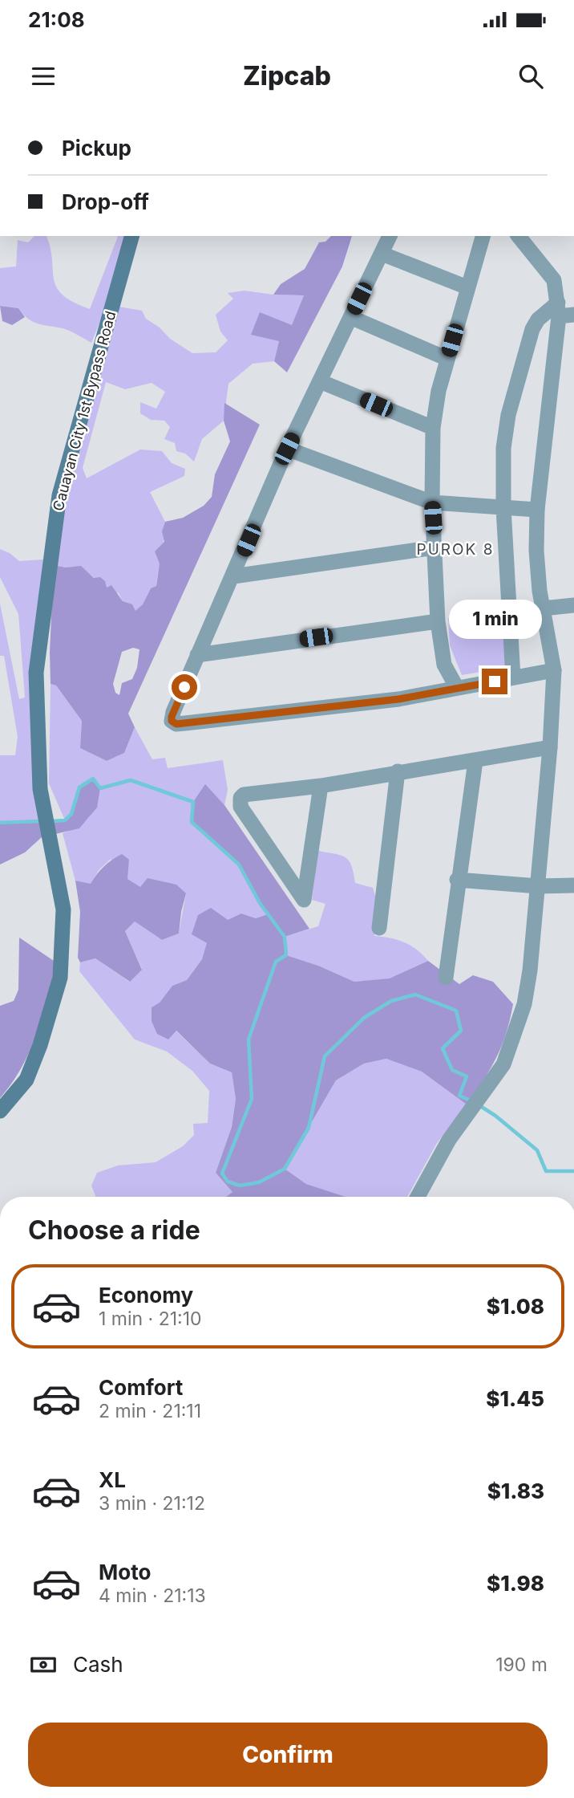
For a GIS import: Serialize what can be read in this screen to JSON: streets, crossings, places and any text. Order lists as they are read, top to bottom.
{
  "streets": {
    "main road": ["Cauayan City 1st Bypass Road"]
  },
  "districts": ["PUROK 8"],
  "page": {
    "status": "21:08",
    "header": "Zipcab",
    "banner": ["Pickup", "Drop-off"],
    "bubble": "1 min",
    "heading": "Choose a ride",
    "list": [
      {
        "name": "Economy",
        "note": "1 min · 21:10",
        "value": "$1.08"
      },
      {
        "name": "Comfort",
        "note": "2 min · 21:11",
        "value": "$1.45"
      },
      {
        "name": "XL",
        "note": "3 min · 21:12",
        "value": "$1.83"
      },
      {
        "name": "Moto",
        "note": "4 min · 21:13",
        "value": "$1.98"
      }
    ],
    "pay": ["Cash", "190 m"],
    "buttons": "Confirm"
  }
}
